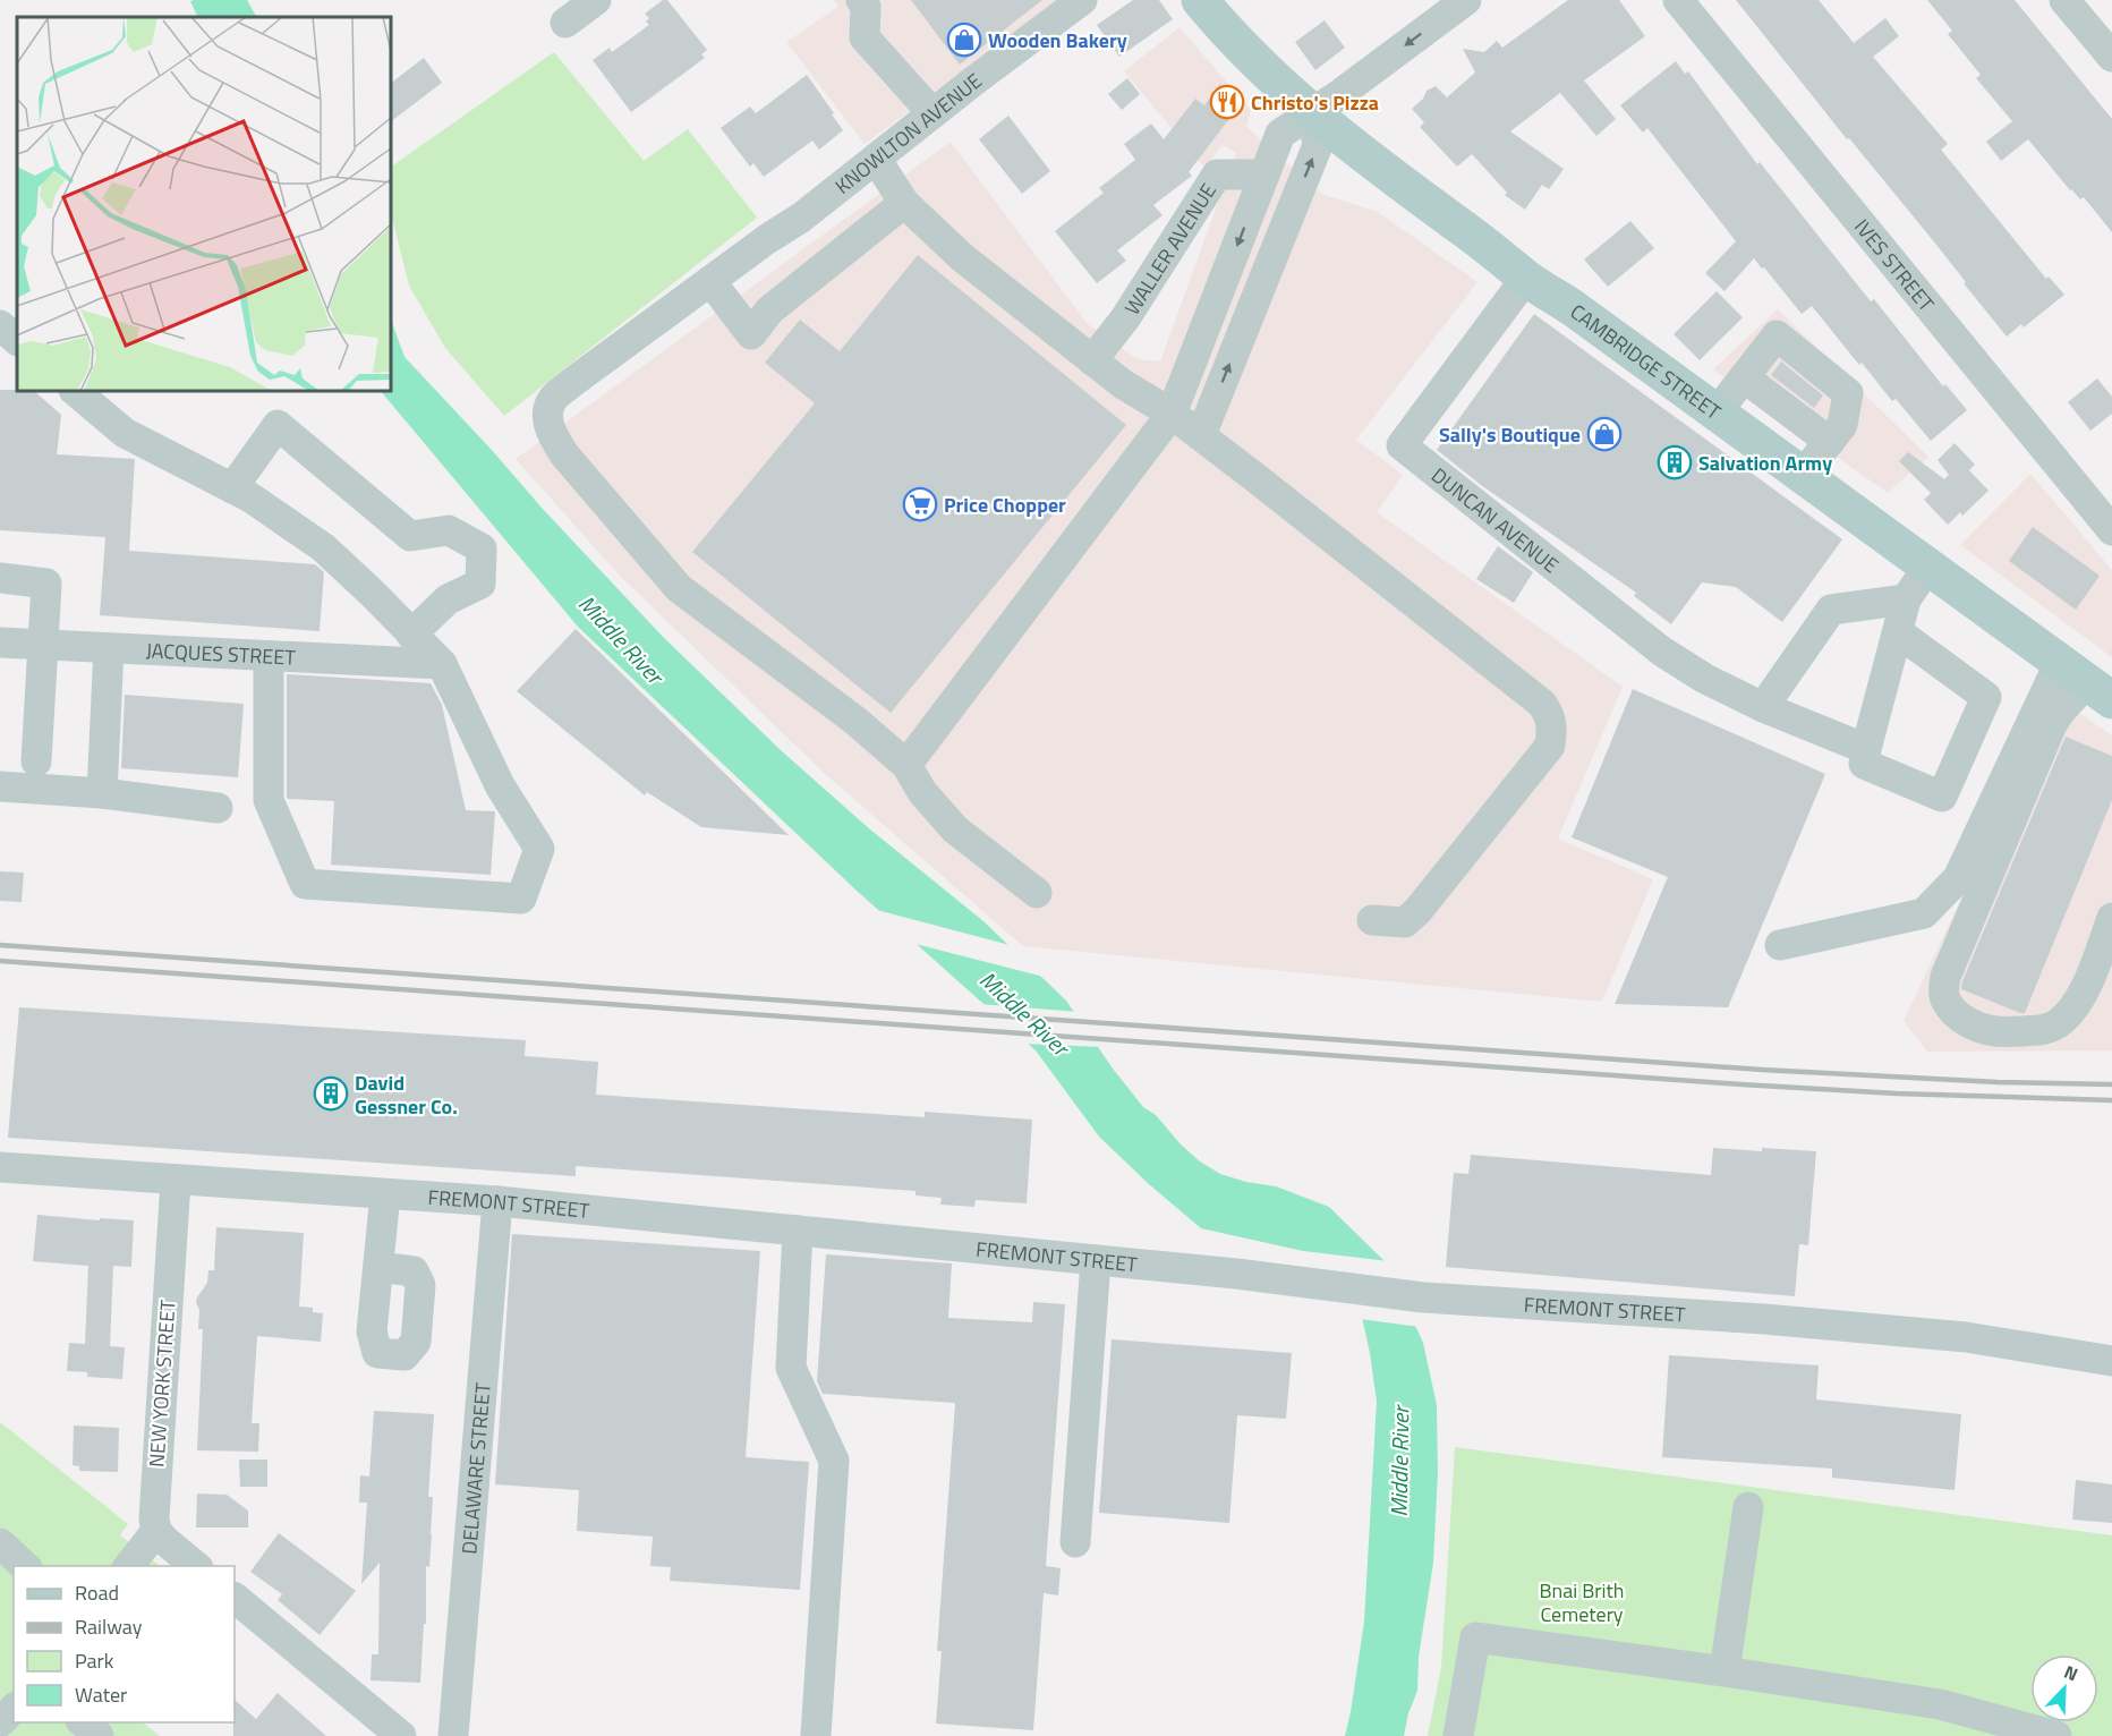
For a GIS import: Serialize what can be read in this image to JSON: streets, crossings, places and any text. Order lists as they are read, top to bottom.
{
  "streets": {
    "main road": ["CAMBRIDGE STREET"],
    "street": [
      "KNOWLTON AVENUE",
      "WALLER AVENUE",
      "IVES STREET",
      "DUNCAN AVENUE",
      "JACQUES STREET",
      "FREMONT STREET",
      "NEW YORK STREET",
      "DELAWARE STREET"
    ]
  },
  "crossings": [
    ["CAMBRIDGE STREET", "DUNCAN AVENUE"],
    ["FREMONT STREET", "NEW YORK STREET"],
    ["FREMONT STREET", "DELAWARE STREET"]
  ],
  "water": ["Middle River"],
  "parks": ["Bnai Brith Cemetery"],
  "places": {
    "shop": ["Wooden Bakery", "Sally's Boutique"],
    "restaurant": ["Christo's Pizza"],
    "building": ["Salvation Army", "David Gessner Co."],
    "supermarket": ["Price Chopper"]
  },
  "legend": [
    "Road",
    "Railway",
    "Park",
    "Water"
  ],
  "north": "top right"
}
